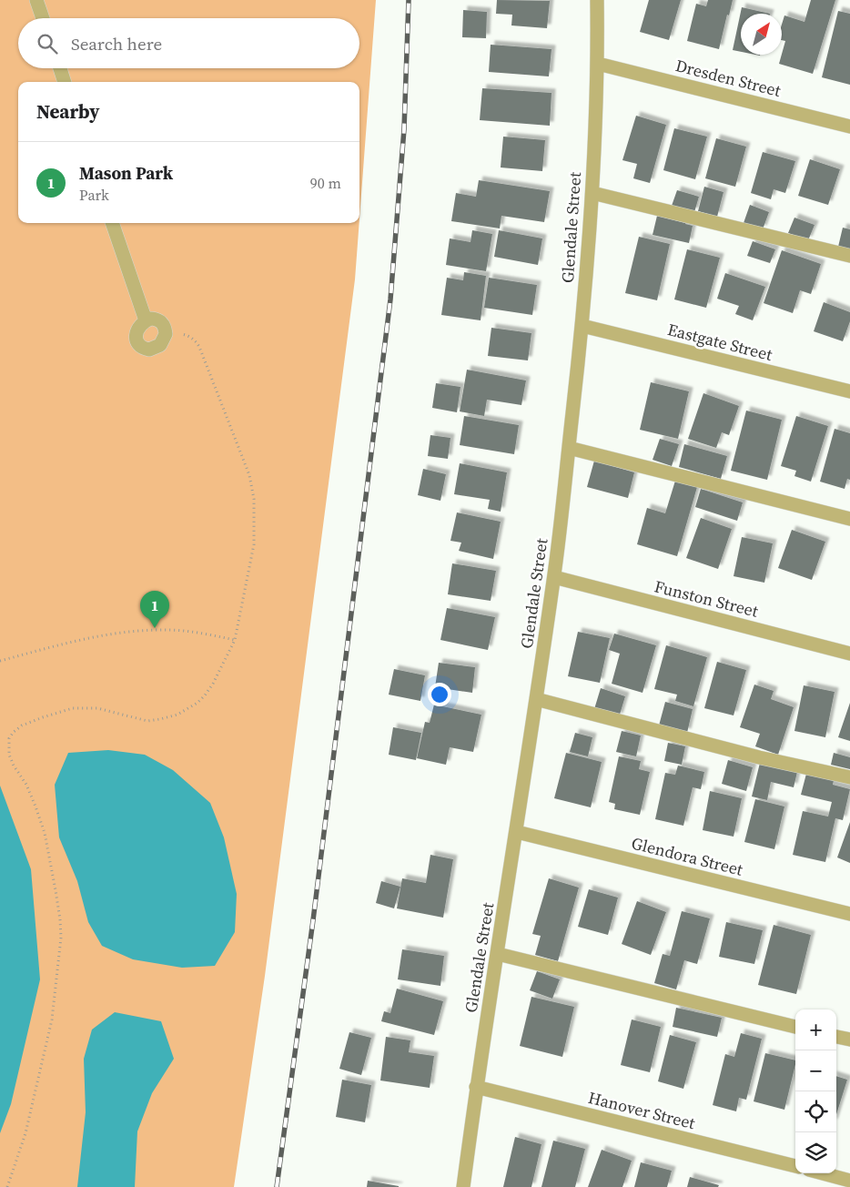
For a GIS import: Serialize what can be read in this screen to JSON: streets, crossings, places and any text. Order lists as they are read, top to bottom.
{
  "streets": {
    "street": [
      "Dresden Street",
      "Glendale Street",
      "Eastgate Street",
      "Funston Street",
      "Glendora Street",
      "Hanover Street"
    ]
  },
  "crossings": [
    ["Dresden Street", "Glendale Street"],
    ["Glendale Street", "Eastgate Street"],
    ["Glendale Street", "Funston Street"],
    ["Glendale Street", "Glendora Street"],
    ["Glendale Street", "Hanover Street"]
  ],
  "north": "top right",
  "page": {
    "search": "Search here",
    "heading": "Nearby",
    "list": [
      {
        "mark": "1",
        "name": "Mason Park",
        "note": "Park",
        "value": "90 m"
      }
    ],
    "pins": "1",
    "map_buttons": ["+", "−"]
  }
}
